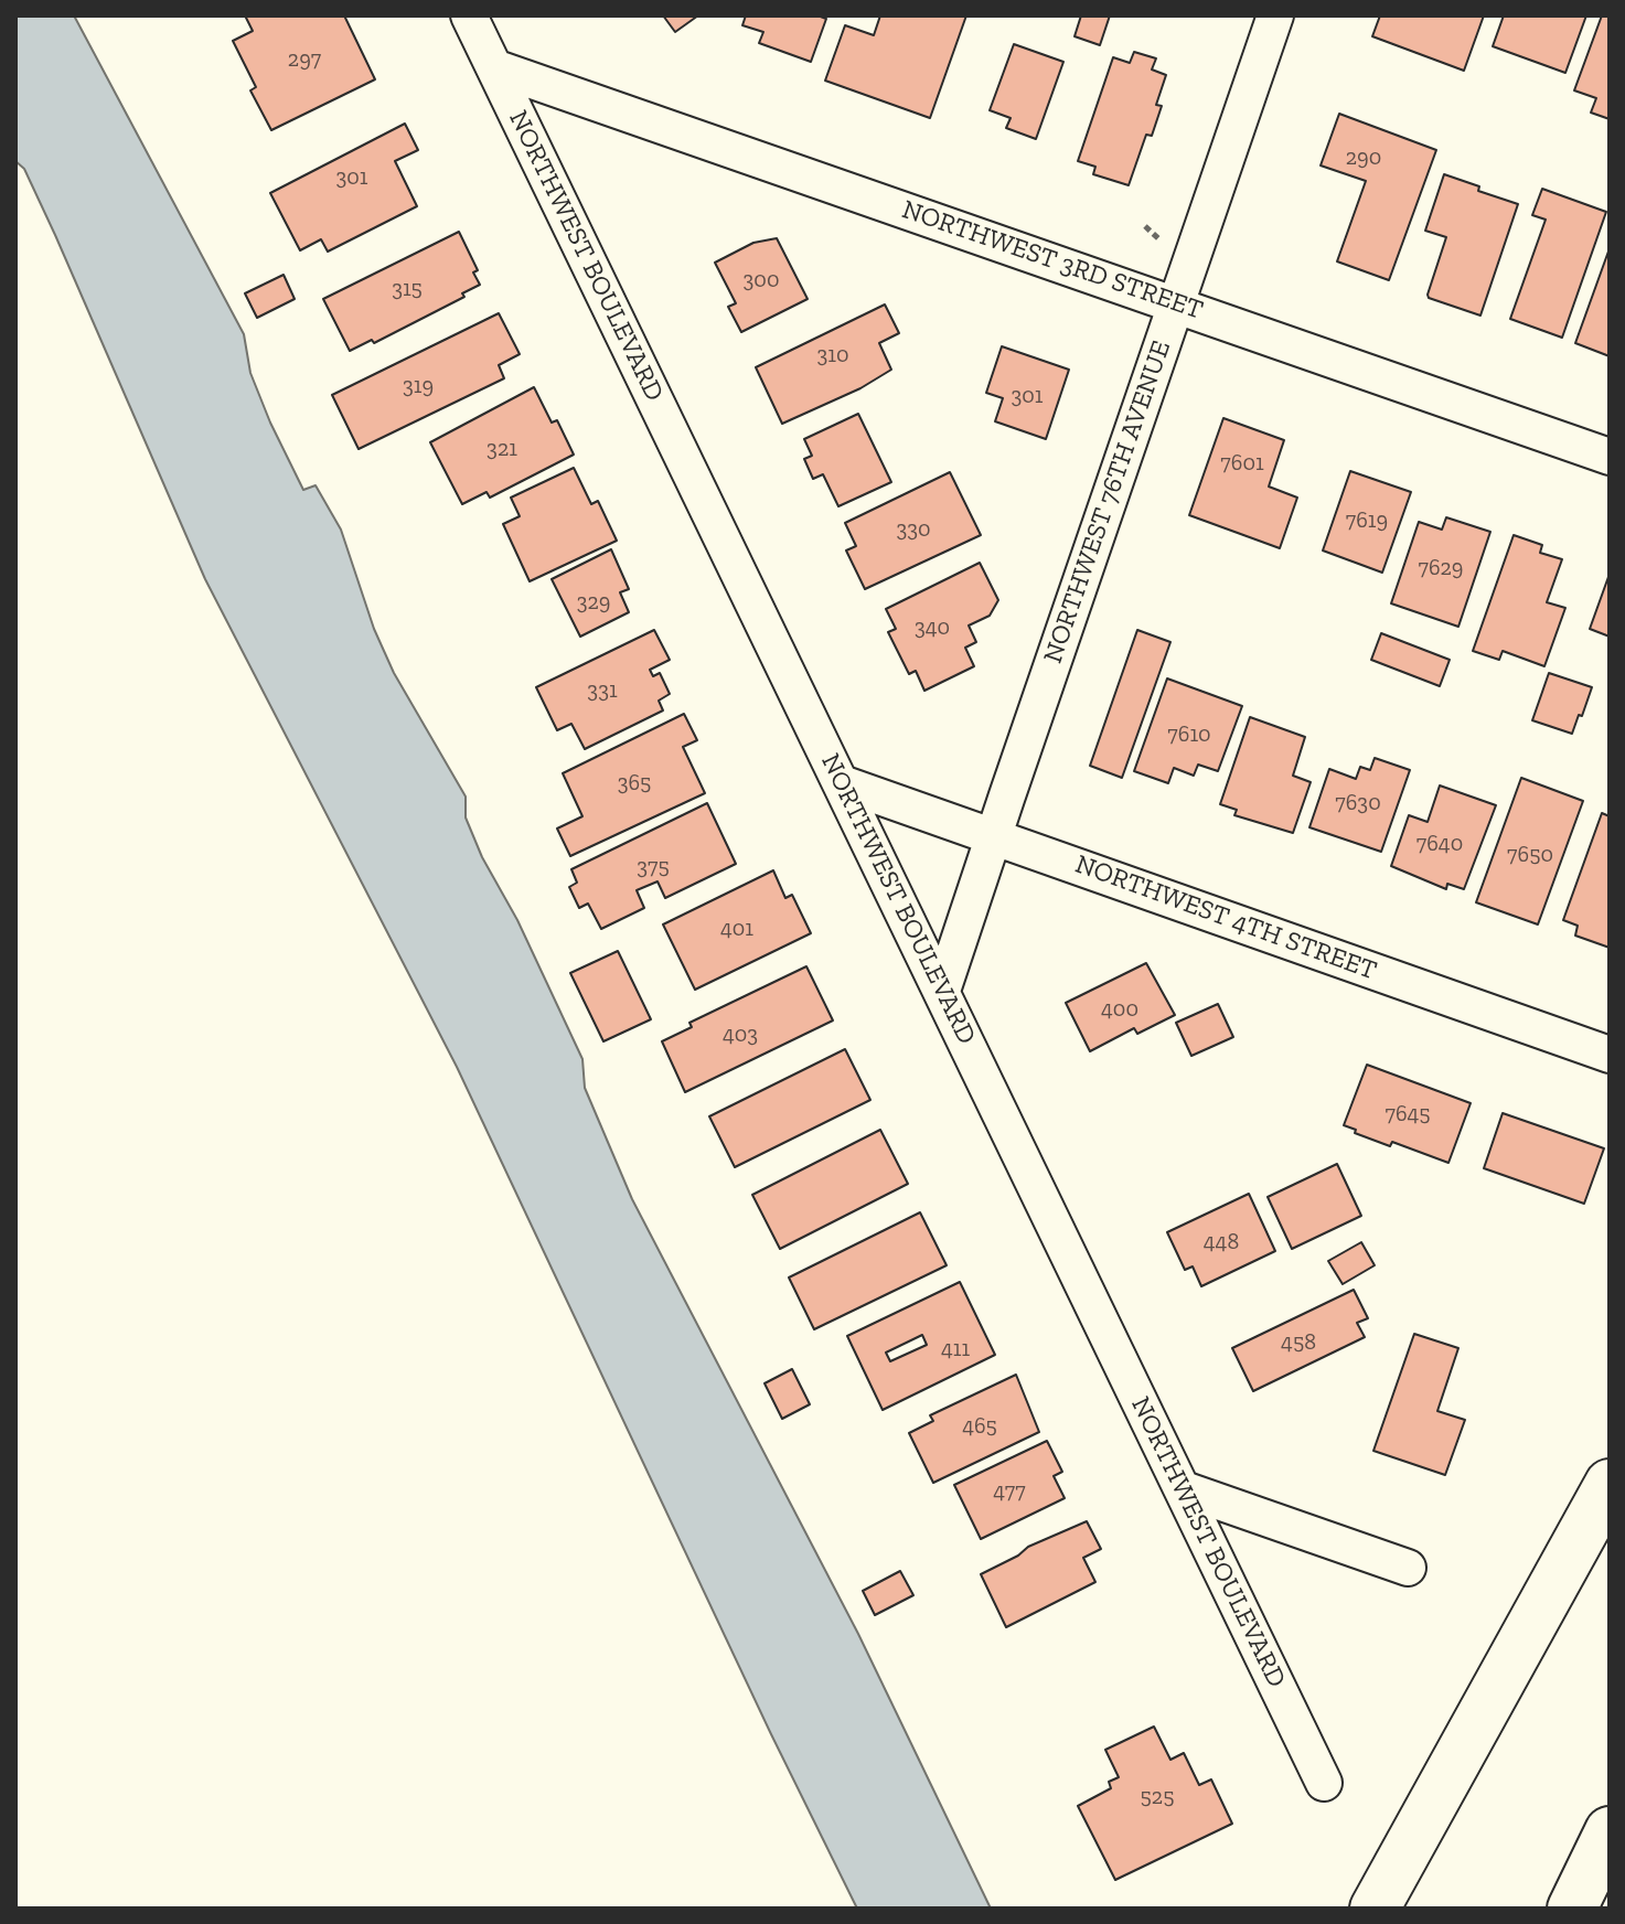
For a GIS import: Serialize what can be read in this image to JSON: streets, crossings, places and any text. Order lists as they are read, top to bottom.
{
  "streets": {
    "street": [
      "NORTHWEST BOULEVARD",
      "NORTHWEST 3RD STREET",
      "NORTHWEST 76TH AVENUE",
      "NORTHWEST 4TH STREET"
    ]
  },
  "crossings": [
    ["NORTHWEST BOULEVARD", "NORTHWEST 3RD STREET"],
    ["NORTHWEST BOULEVARD", "NORTHWEST 76TH AVENUE"],
    ["NORTHWEST BOULEVARD", "NORTHWEST 4TH STREET"],
    ["NORTHWEST 3RD STREET", "NORTHWEST 76TH AVENUE"],
    ["NORTHWEST 76TH AVENUE", "NORTHWEST 4TH STREET"]
  ],
  "house_numbers": [
    "297",
    "290",
    "301",
    "300",
    "315",
    "310",
    "319",
    "301",
    "321",
    "7601",
    "7619",
    "330",
    "7629",
    "329",
    "340",
    "331",
    "7610",
    "365",
    "7630",
    "7640",
    "7650",
    "375",
    "401",
    "400",
    "403",
    "7645",
    "448",
    "458",
    "411",
    "465",
    "477",
    "525"
  ]
}
